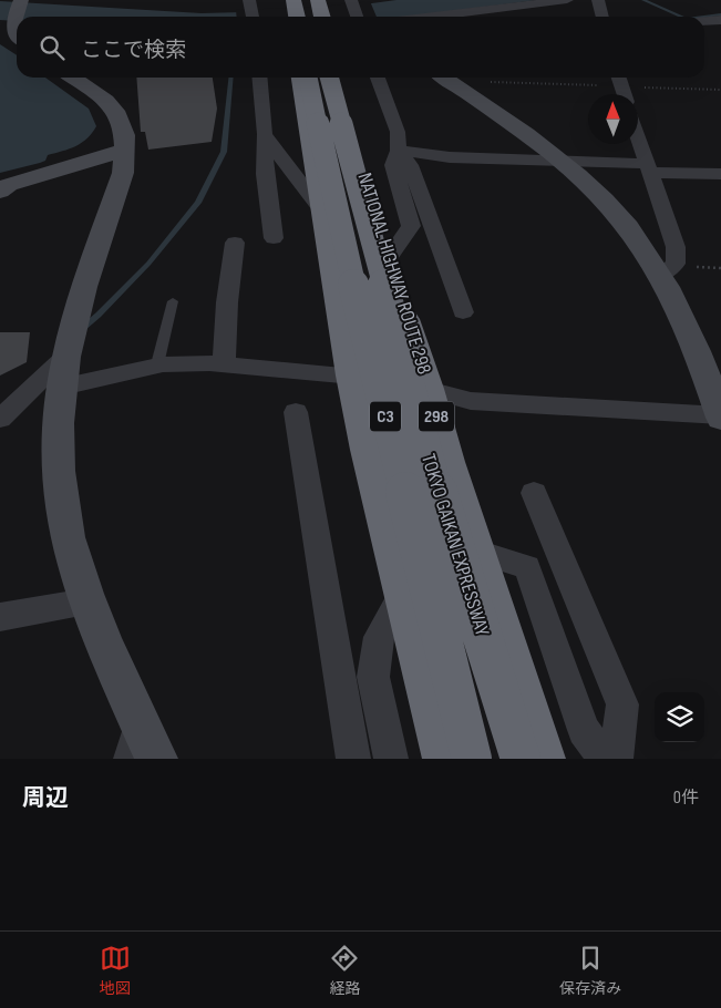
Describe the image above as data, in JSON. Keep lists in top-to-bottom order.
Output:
{
  "streets": {
    "highway": [
      "NATIONAL HIGHWAY ROUTE 298",
      "C3",
      "298",
      "TOKYO GAIKAN EXPRESSWAY"
    ]
  },
  "north": "top",
  "page": {
    "search": "ここで検索",
    "heading": ["周辺", "0件"],
    "nav": ["地図", "経路", "保存済み"]
  }
}
